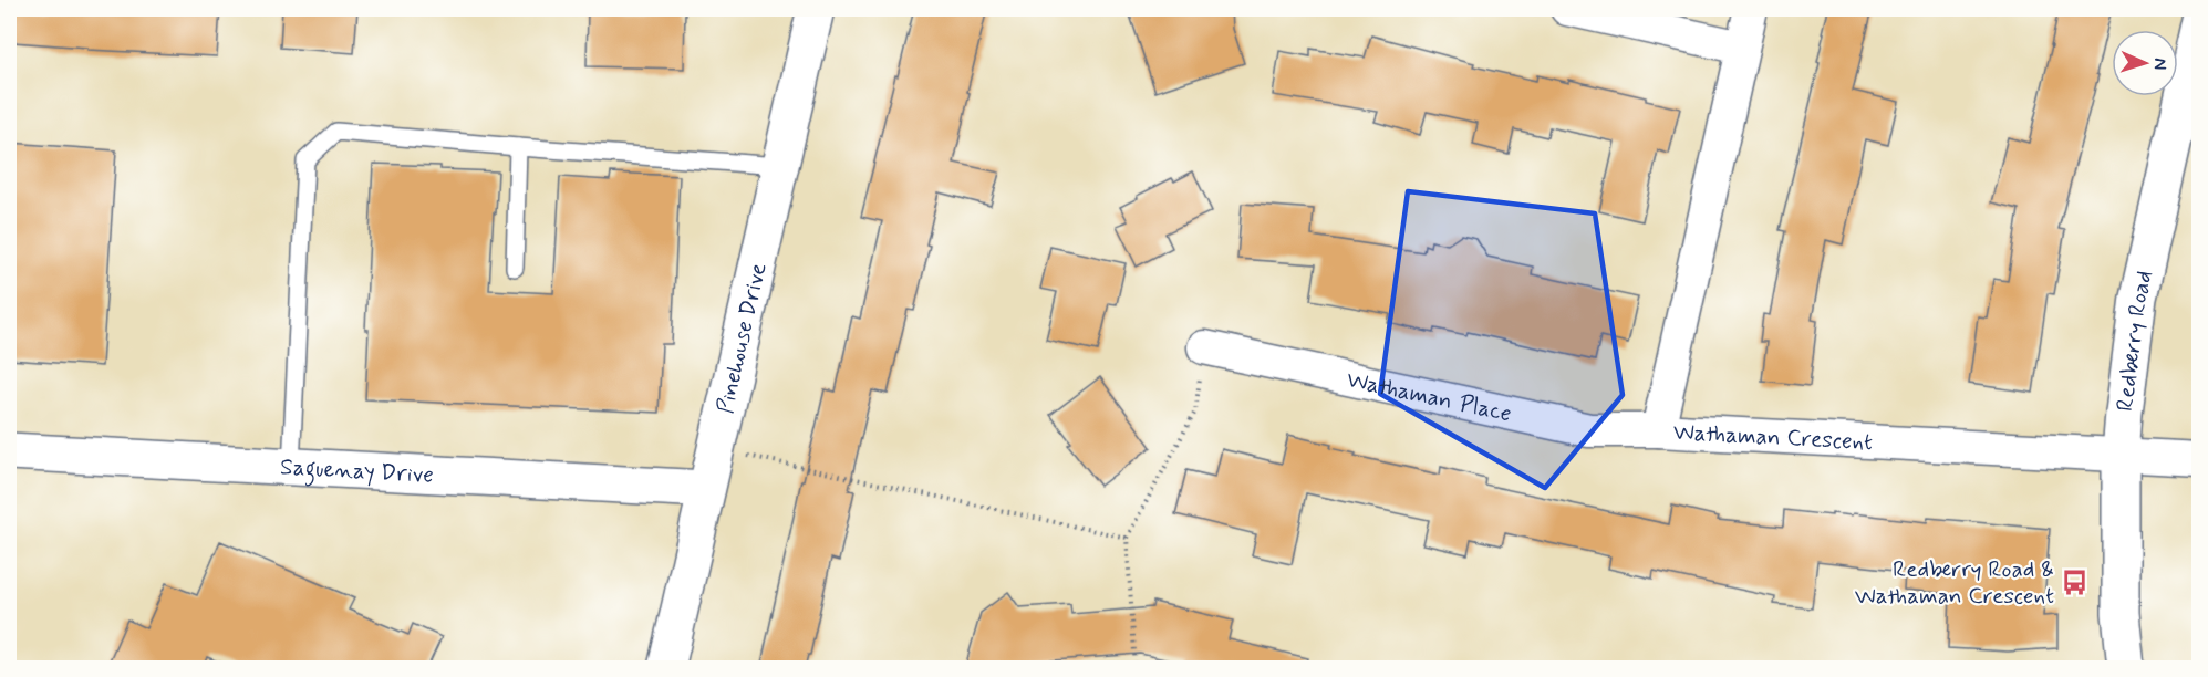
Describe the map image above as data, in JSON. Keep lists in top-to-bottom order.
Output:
{
  "streets": {
    "street": [
      "Pinehouse Drive",
      "Redberry Road",
      "Wathaman Place",
      "Wathaman Crescent",
      "Saguenay Drive"
    ]
  },
  "crossings": [
    ["Pinehouse Drive", "Saguenay Drive"],
    ["Redberry Road", "Wathaman Crescent"],
    ["Wathaman Place", "Wathaman Crescent"]
  ],
  "places": {
    "bus stop": ["Redberry Road & Wathaman Crescent"]
  },
  "north": "right"
}
